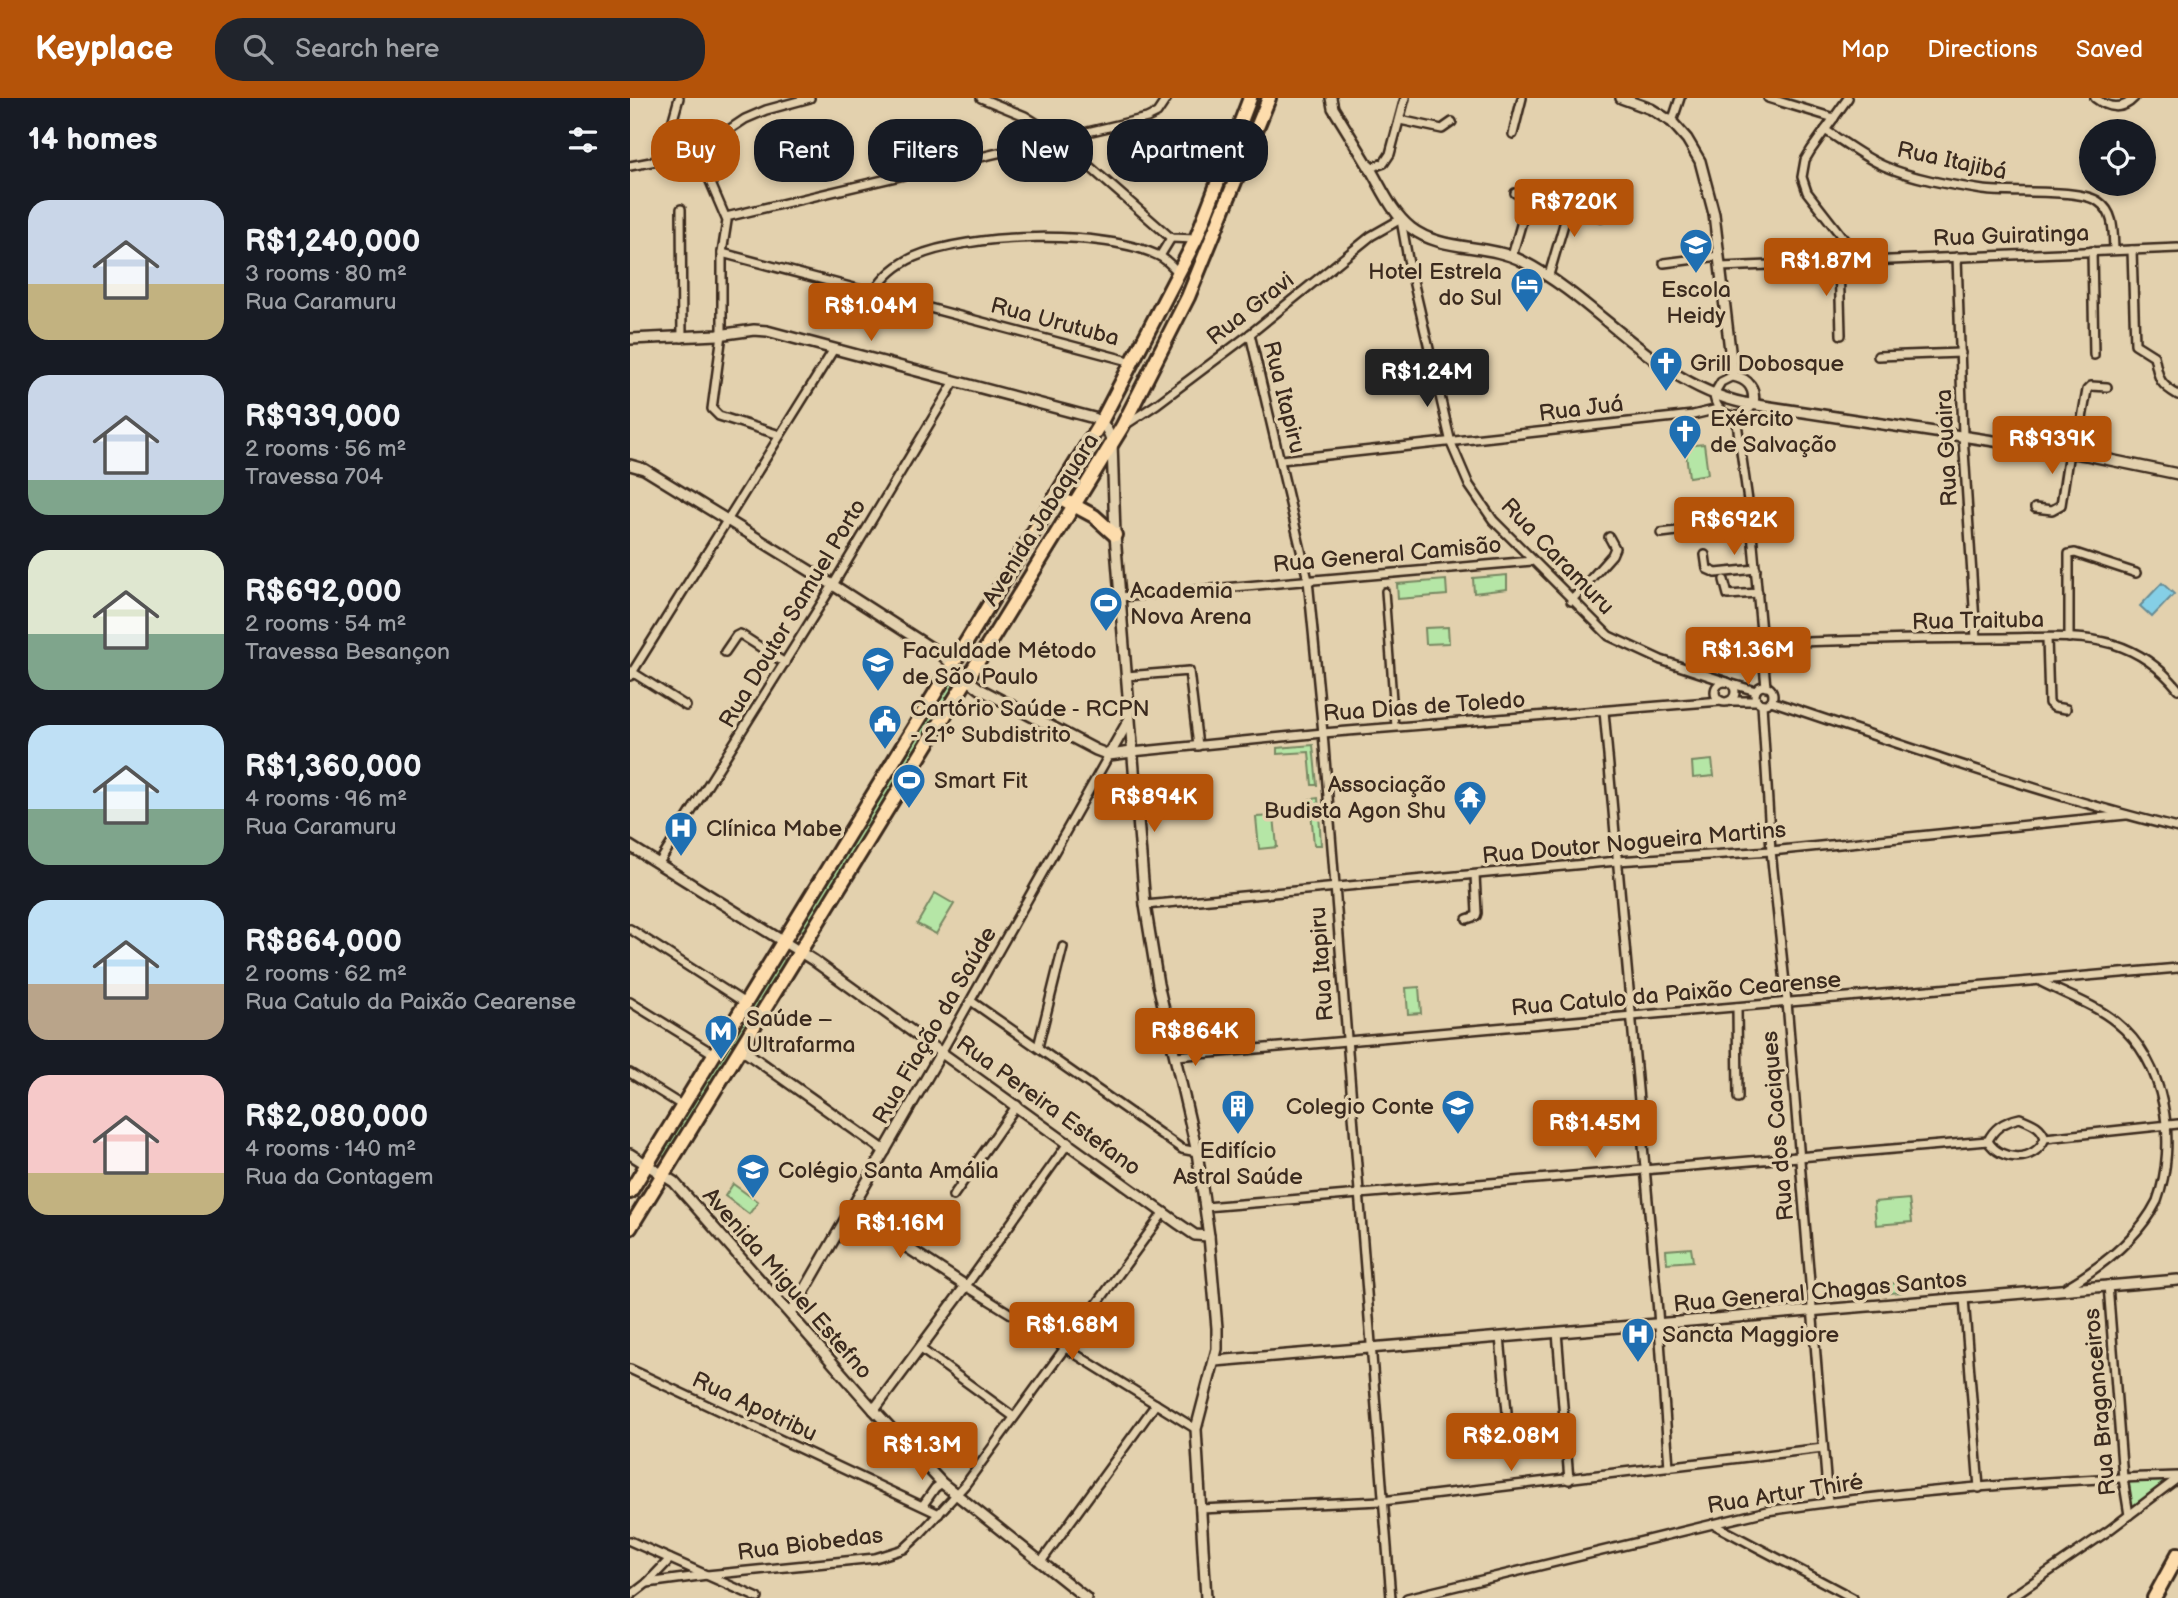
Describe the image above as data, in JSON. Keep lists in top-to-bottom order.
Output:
{
  "streets": {
    "main road": ["Avenida Jabaquara"],
    "street": [
      "Rua Itajibá",
      "Rua Guiratinga",
      "Rua Gravi",
      "Rua Urutuba",
      "Rua Itapiru",
      "Rua Juá",
      "Rua Guaira",
      "Rua General Camisão",
      "Rua Caramuru",
      "Rua Doutor Samuel Porto",
      "Rua Traituba",
      "Rua Dias de Toledo",
      "Rua Doutor Nogueira Martins",
      "Rua Catulo da Paixão Cearense",
      "Rua Fiação da Saúde",
      "Rua Pereira Estefano",
      "Rua dos Caciques",
      "Avenida Miguel Estefno",
      "Rua General Chagas Santos",
      "Rua Braganceiros",
      "Rua Apotribu",
      "Rua Artur Thiré",
      "Rua Biobedas"
    ]
  },
  "crossings": [
    ["Rua Itajibá", "Rua Guiratinga"],
    ["Rua Guiratinga", "Rua Guaira"],
    ["Rua Gravi", "Rua Itapiru"],
    ["Rua Gravi", "Avenida Jabaquara"],
    ["Rua Gravi", "Rua Caramuru"],
    ["Rua Urutuba", "Avenida Jabaquara"],
    ["Rua Itapiru", "Rua Juá"],
    ["Rua Itapiru", "Rua General Camisão"],
    ["Rua Itapiru", "Rua Dias de Toledo"],
    ["Rua Itapiru", "Rua Doutor Nogueira Martins"],
    ["Rua Itapiru", "Rua Catulo da Paixão Cearense"],
    ["Rua Itapiru", "Rua General Chagas Santos"],
    ["Rua Juá", "Rua Caramuru"],
    ["Rua Guaira", "Rua Traituba"],
    ["Avenida Jabaquara", "Rua Pereira Estefano"],
    ["Avenida Jabaquara", "Avenida Miguel Estefno"],
    ["Rua General Camisão", "Rua Caramuru"],
    ["Rua Caramuru", "Rua Dias de Toledo"],
    ["Rua Doutor Samuel Porto", "Rua Pereira Estefano"],
    ["Rua Dias de Toledo", "Rua dos Caciques"],
    ["Rua Doutor Nogueira Martins", "Rua dos Caciques"],
    ["Rua Catulo da Paixão Cearense", "Rua dos Caciques"],
    ["Rua Fiação da Saúde", "Rua Pereira Estefano"],
    ["Rua Fiação da Saúde", "Avenida Miguel Estefno"],
    ["Rua Pereira Estefano", "Rua Biobedas"],
    ["Rua dos Caciques", "Rua General Chagas Santos"],
    ["Rua dos Caciques", "Rua Artur Thiré"],
    ["Avenida Miguel Estefno", "Rua Biobedas"],
    ["Rua General Chagas Santos", "Rua Braganceiros"],
    ["Rua Braganceiros", "Rua Artur Thiré"],
    ["Rua Apotribu", "Rua Biobedas"]
  ],
  "places": {
    "school or university": [
      "Escola Heidy",
      "Faculdade Método de São Paulo",
      "Colegio Conte",
      "Colégio Santa Amália"
    ],
    "hotel": ["Hotel Estrela do Sul"],
    "church": ["Grill Dobosque", "Exército de Salvação"],
    "sports": ["Academia Nova Arena", "Smart Fit"],
    "public building": ["Cartório Saúde - RCPN - 21º Subdistrito"],
    "temple": ["Associação Budista Agon Shu"],
    "hospital": ["Clínica Mabe", "Sancta Maggiore"],
    "metro station": ["Saúde – Ultrafarma"],
    "building": ["Edifício Astral Saúde"]
  },
  "page": {
    "header": "Keyplace",
    "search": "Search here",
    "nav": ["Map", "Directions", "Saved"],
    "heading": "14 homes",
    "chip": [
      "Buy",
      "Rent",
      "Filters",
      "New",
      "Apartment"
    ],
    "price": [
      "R$720K",
      "R$1.87M",
      "R$1.04M",
      "R$1.24M",
      "R$939K",
      "R$692K",
      "R$1.36M",
      "R$894K",
      "R$864K",
      "R$1.45M",
      "R$1.16M",
      "R$1.68M",
      "R$2.08M",
      "R$1.3M"
    ],
    "list": [
      {
        "name": "R$1,240,000",
        "note": "3 rooms · 80 m² · Rua Caramuru"
      },
      {
        "name": "R$939,000",
        "note": "2 rooms · 56 m² · Travessa 704"
      },
      {
        "name": "R$692,000",
        "note": "2 rooms · 54 m² · Travessa Besançon"
      },
      {
        "name": "R$1,360,000",
        "note": "4 rooms · 96 m² · Rua Caramuru"
      },
      {
        "name": "R$864,000",
        "note": "2 rooms · 62 m² · Rua Catulo da Paixão Cearense"
      },
      {
        "name": "R$2,080,000",
        "note": "4 rooms · 140 m² · Rua da Contagem"
      }
    ]
  }
}
